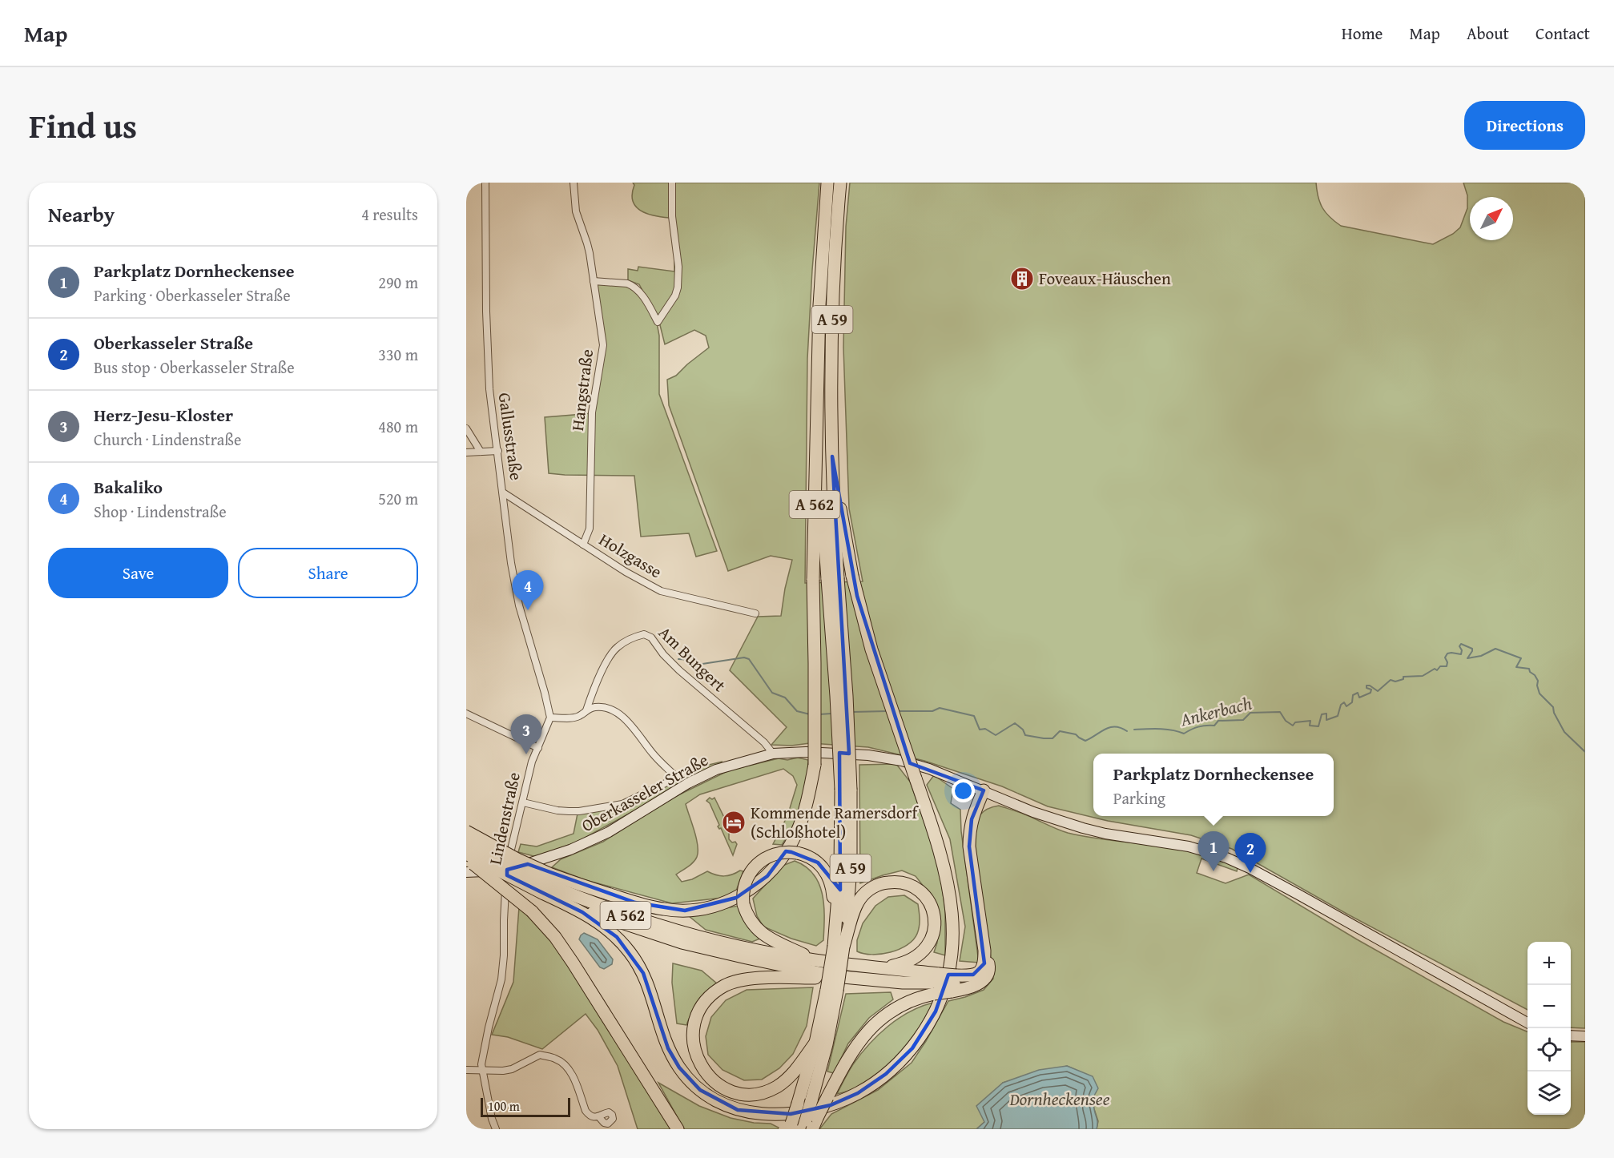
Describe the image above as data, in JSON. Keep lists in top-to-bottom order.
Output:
{
  "streets": {
    "highway": ["A 59", "A 562"],
    "street": [
      "Hangstraße",
      "Gallusstraße",
      "Holzgasse",
      "Am Bungert",
      "Oberkasseler Straße",
      "Lindenstraße"
    ]
  },
  "crossings": [
    ["A 59", "A 562"],
    ["Hangstraße", "Holzgasse"],
    ["Gallusstraße", "Holzgasse"],
    ["Am Bungert", "Oberkasseler Straße"],
    ["Oberkasseler Straße", "Lindenstraße"]
  ],
  "water": ["Ankerbach", "Dornheckensee"],
  "places": {
    "building": ["Foveaux-Häuschen"],
    "hotel": ["Kommende Ramersdorf (Schloßhotel)"]
  },
  "scale_bar": "100 m",
  "north": "top right",
  "page": {
    "header": "Map",
    "nav": [
      "Home",
      "Map",
      "About",
      "Contact"
    ],
    "title": "Find us",
    "buttons": [
      "Directions",
      ["Save", "Share"]
    ],
    "heading": ["Nearby", "4 results"],
    "list": [
      {
        "mark": "1",
        "name": "Parkplatz Dornheckensee",
        "note": "Parking · Oberkasseler Straße",
        "value": "290 m"
      },
      {
        "mark": "2",
        "name": "Oberkasseler Straße",
        "note": "Bus stop · Oberkasseler Straße",
        "value": "330 m"
      },
      {
        "mark": "3",
        "name": "Herz-Jesu-Kloster",
        "note": "Church · Lindenstraße",
        "value": "480 m"
      },
      {
        "mark": "4",
        "name": "Bakaliko",
        "note": "Shop · Lindenstraße",
        "value": "520 m"
      }
    ],
    "pins": [
      "4",
      "3",
      "1",
      "2"
    ],
    "popup": ["Parkplatz Dornheckensee", "Parking"],
    "map_buttons": ["+", "−"],
    "scale": "100 m"
  }
}
